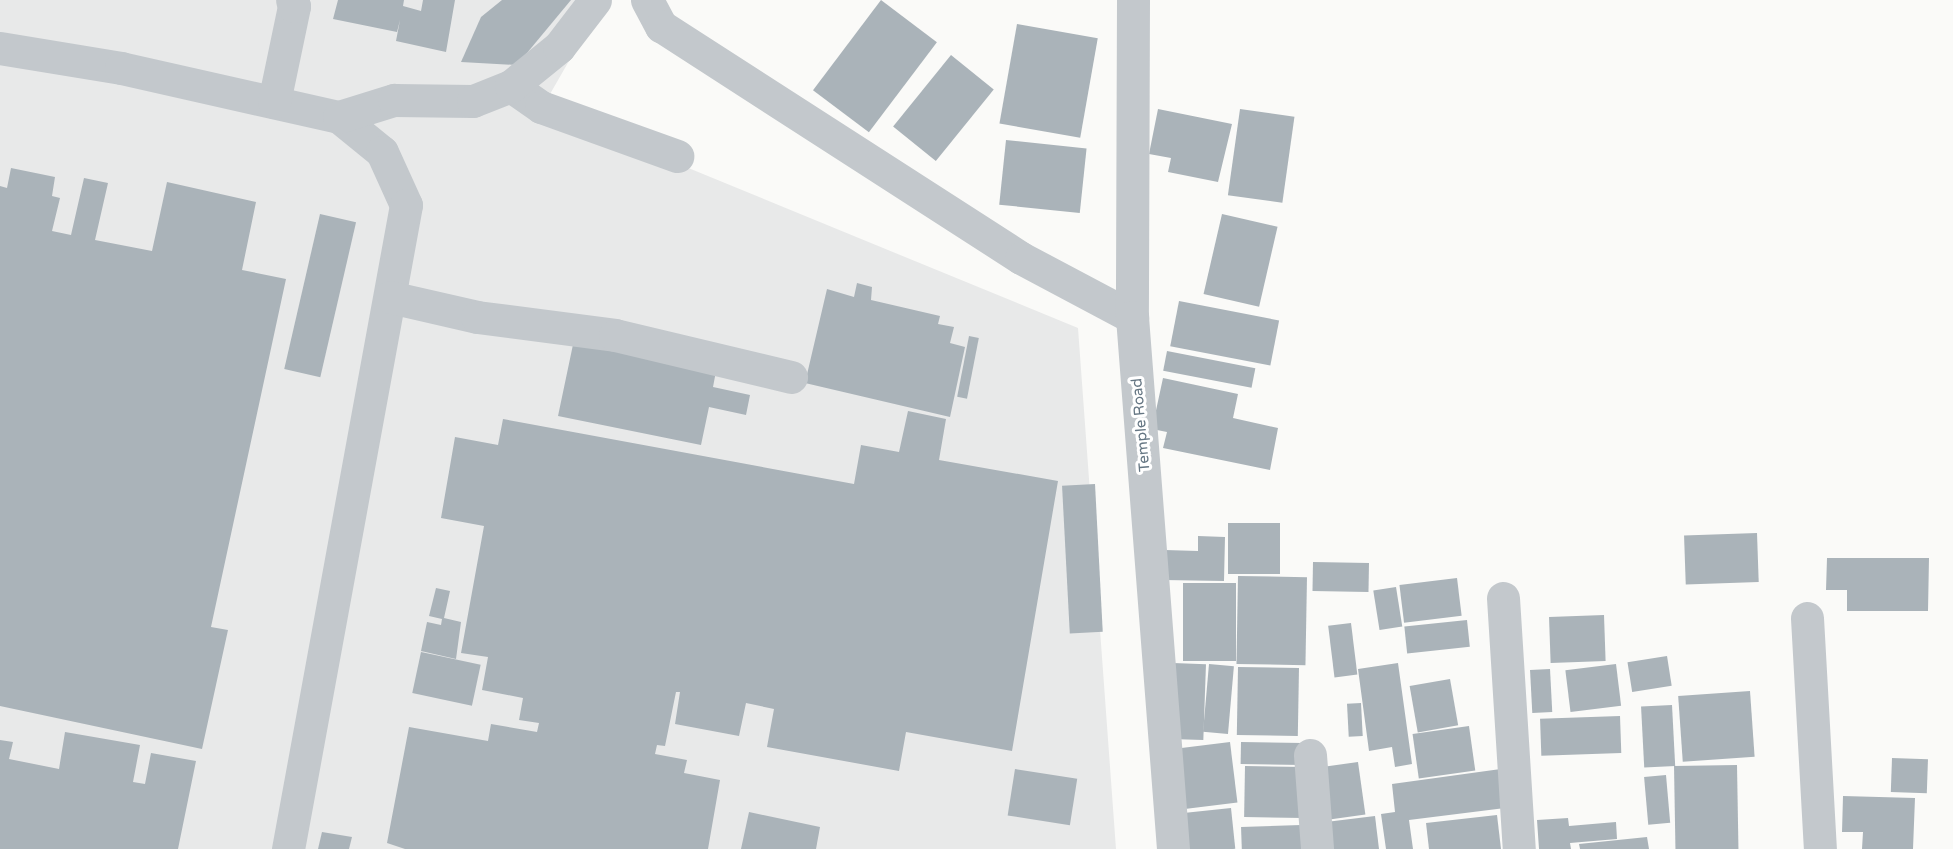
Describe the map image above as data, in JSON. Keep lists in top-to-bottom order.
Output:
{
  "streets": {
    "street": ["Temple Road"]
  }
}
